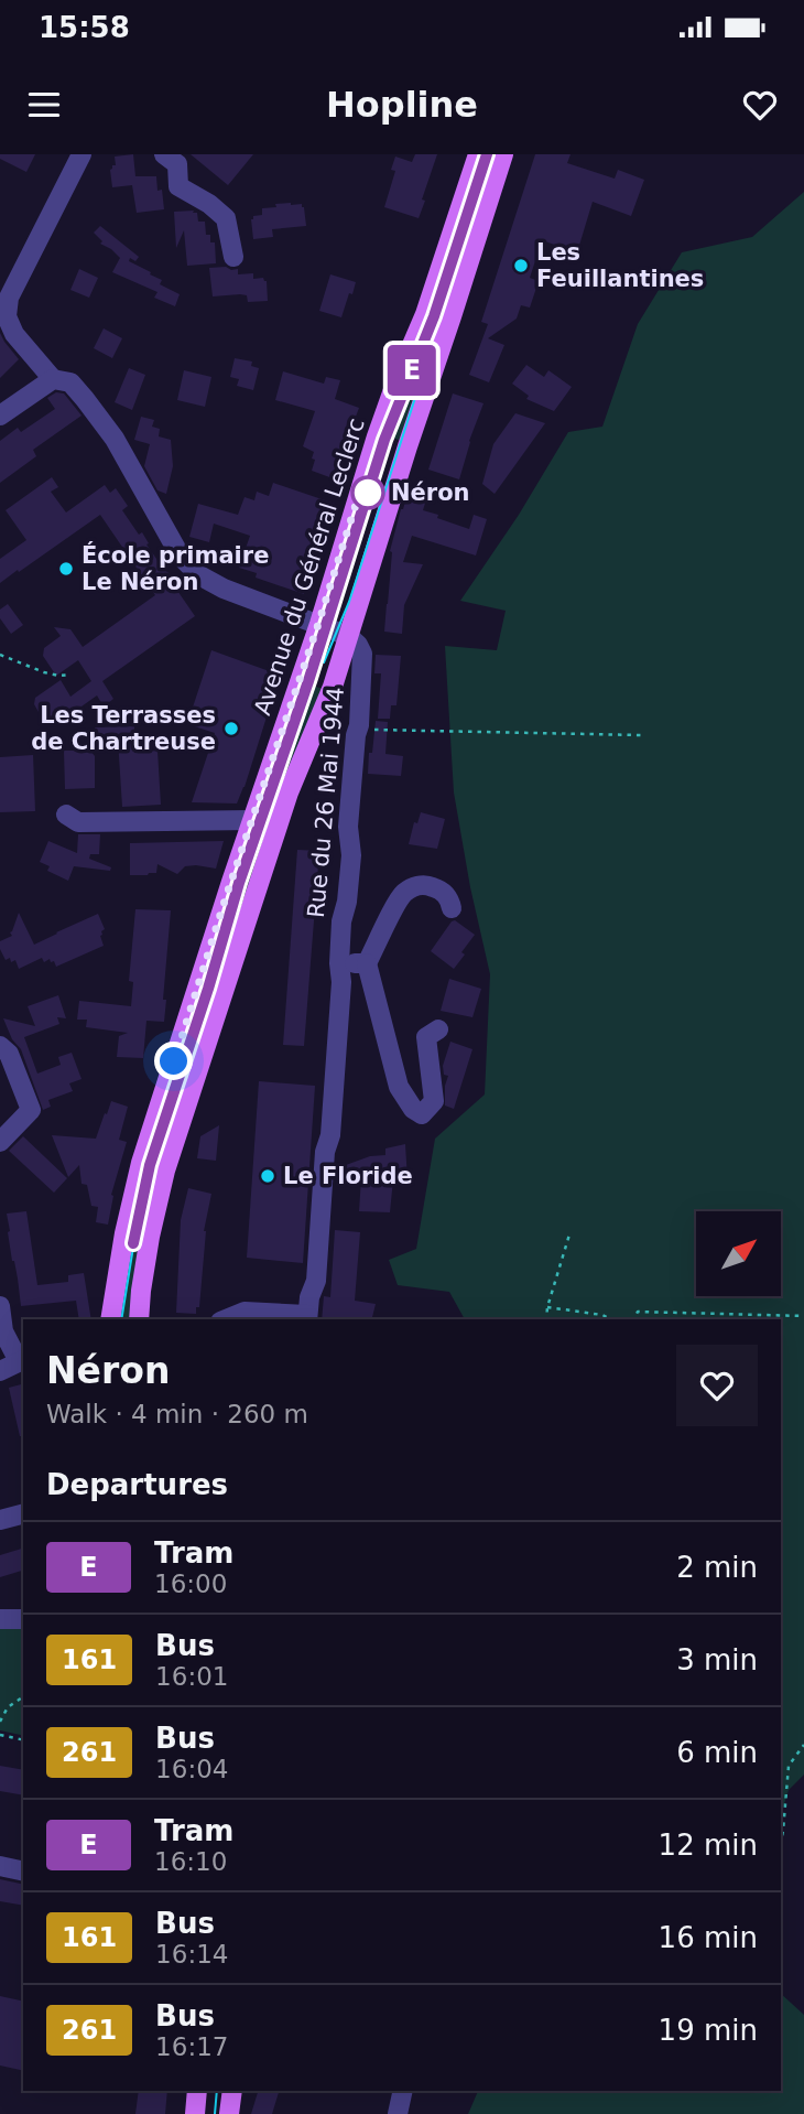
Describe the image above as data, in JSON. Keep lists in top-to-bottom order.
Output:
{
  "streets": {
    "main road": ["Avenue du Général Leclerc"],
    "street": ["Rue du 26 Mai 1944"]
  },
  "places": [
    "Les Feuillantines",
    "Néron",
    "École primaire Le Néron",
    "Les Terrasses de Chartreuse",
    "Le Floride"
  ],
  "lines": ["tram line E"],
  "north": "top right",
  "page": {
    "status": "15:58",
    "header": "Hopline",
    "on_map": "E",
    "heading": [
      ["Néron", "Walk · 4 min · 260 m"],
      "Departures"
    ],
    "list": [
      {
        "mark": "E",
        "name": "Tram",
        "note": "16:00",
        "value": "2 min"
      },
      {
        "mark": "161",
        "name": "Bus",
        "note": "16:01",
        "value": "3 min"
      },
      {
        "mark": "261",
        "name": "Bus",
        "note": "16:04",
        "value": "6 min"
      },
      {
        "mark": "E",
        "name": "Tram",
        "note": "16:10",
        "value": "12 min"
      },
      {
        "mark": "161",
        "name": "Bus",
        "note": "16:14",
        "value": "16 min"
      },
      {
        "mark": "261",
        "name": "Bus",
        "note": "16:17",
        "value": "19 min"
      }
    ]
  }
}
